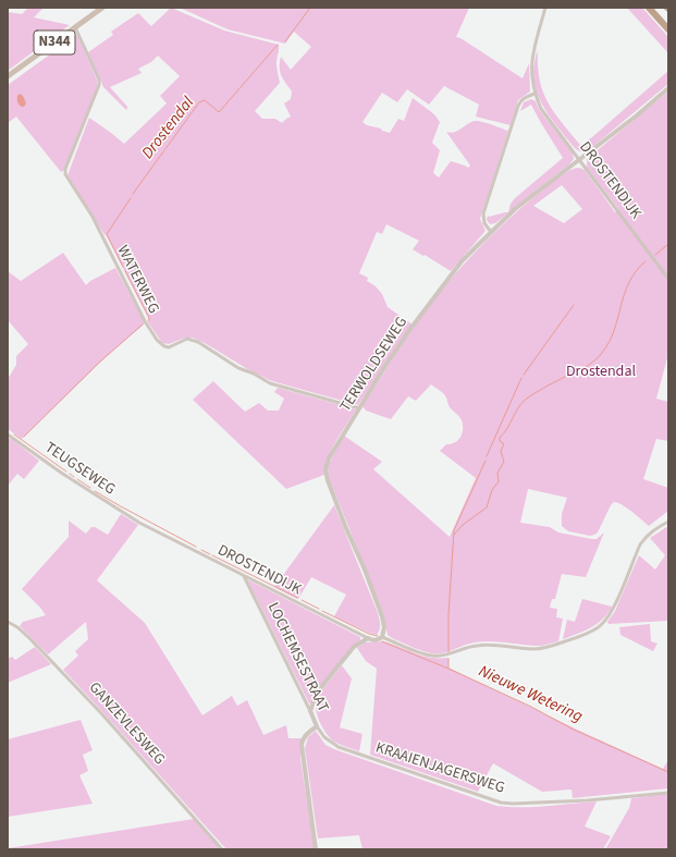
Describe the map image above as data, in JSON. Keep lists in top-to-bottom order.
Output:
{
  "streets": {
    "main road": ["N344"],
    "street": [
      "DROSTENDIJK",
      "WATERWEG",
      "TERWOLDSEWEG",
      "TEUGSEWEG",
      "LOCHEMSESTRAAT",
      "GANZEVLESWEG",
      "KRAAIENJAGERSWEG"
    ]
  },
  "crossings": [
    ["N344", "WATERWEG"],
    ["DROSTENDIJK", "TERWOLDSEWEG"],
    ["DROSTENDIJK", "TEUGSEWEG"],
    ["DROSTENDIJK", "LOCHEMSESTRAAT"],
    ["WATERWEG", "TERWOLDSEWEG"],
    ["LOCHEMSESTRAAT", "KRAAIENJAGERSWEG"]
  ],
  "water": ["Drostendal", "Nieuwe Wetering"],
  "parks": ["Drostendal"]
}
